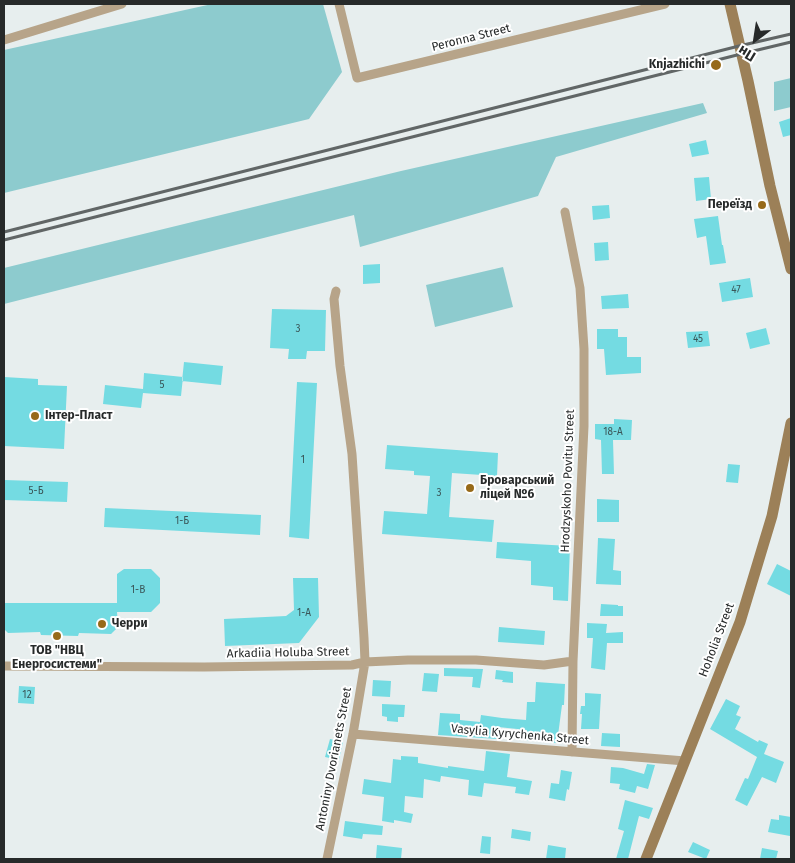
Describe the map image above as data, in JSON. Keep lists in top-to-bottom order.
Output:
{
  "streets": {
    "street": [
      "Peronna Street",
      "Hrodzyskoho Povitu Street",
      "Hoholia Street",
      "Arkadiia Holuba Street",
      "Vasylia Kyrychenka Street",
      "Antoniny Dvorianets Street"
    ]
  },
  "crossings": [
    ["Hrodzyskoho Povitu Street", "Arkadiia Holuba Street"],
    ["Hrodzyskoho Povitu Street", "Vasylia Kyrychenka Street"],
    ["Hoholia Street", "Vasylia Kyrychenka Street"],
    ["Arkadiia Holuba Street", "Antoniny Dvorianets Street"],
    ["Vasylia Kyrychenka Street", "Antoniny Dvorianets Street"]
  ],
  "places": [
    "Knjazhichi",
    "Переїзд",
    "Інтер-Пласт",
    "Броварський ліцей №6",
    "Черри",
    "ТОВ \"НВЦ Енергосистеми\""
  ],
  "house_numbers": [
    "47",
    "3",
    "45",
    "5",
    "18-А",
    "1",
    "5-Б",
    "3",
    "1-Б",
    "1-В",
    "1-А",
    "12"
  ],
  "north": "bottom left"
}
